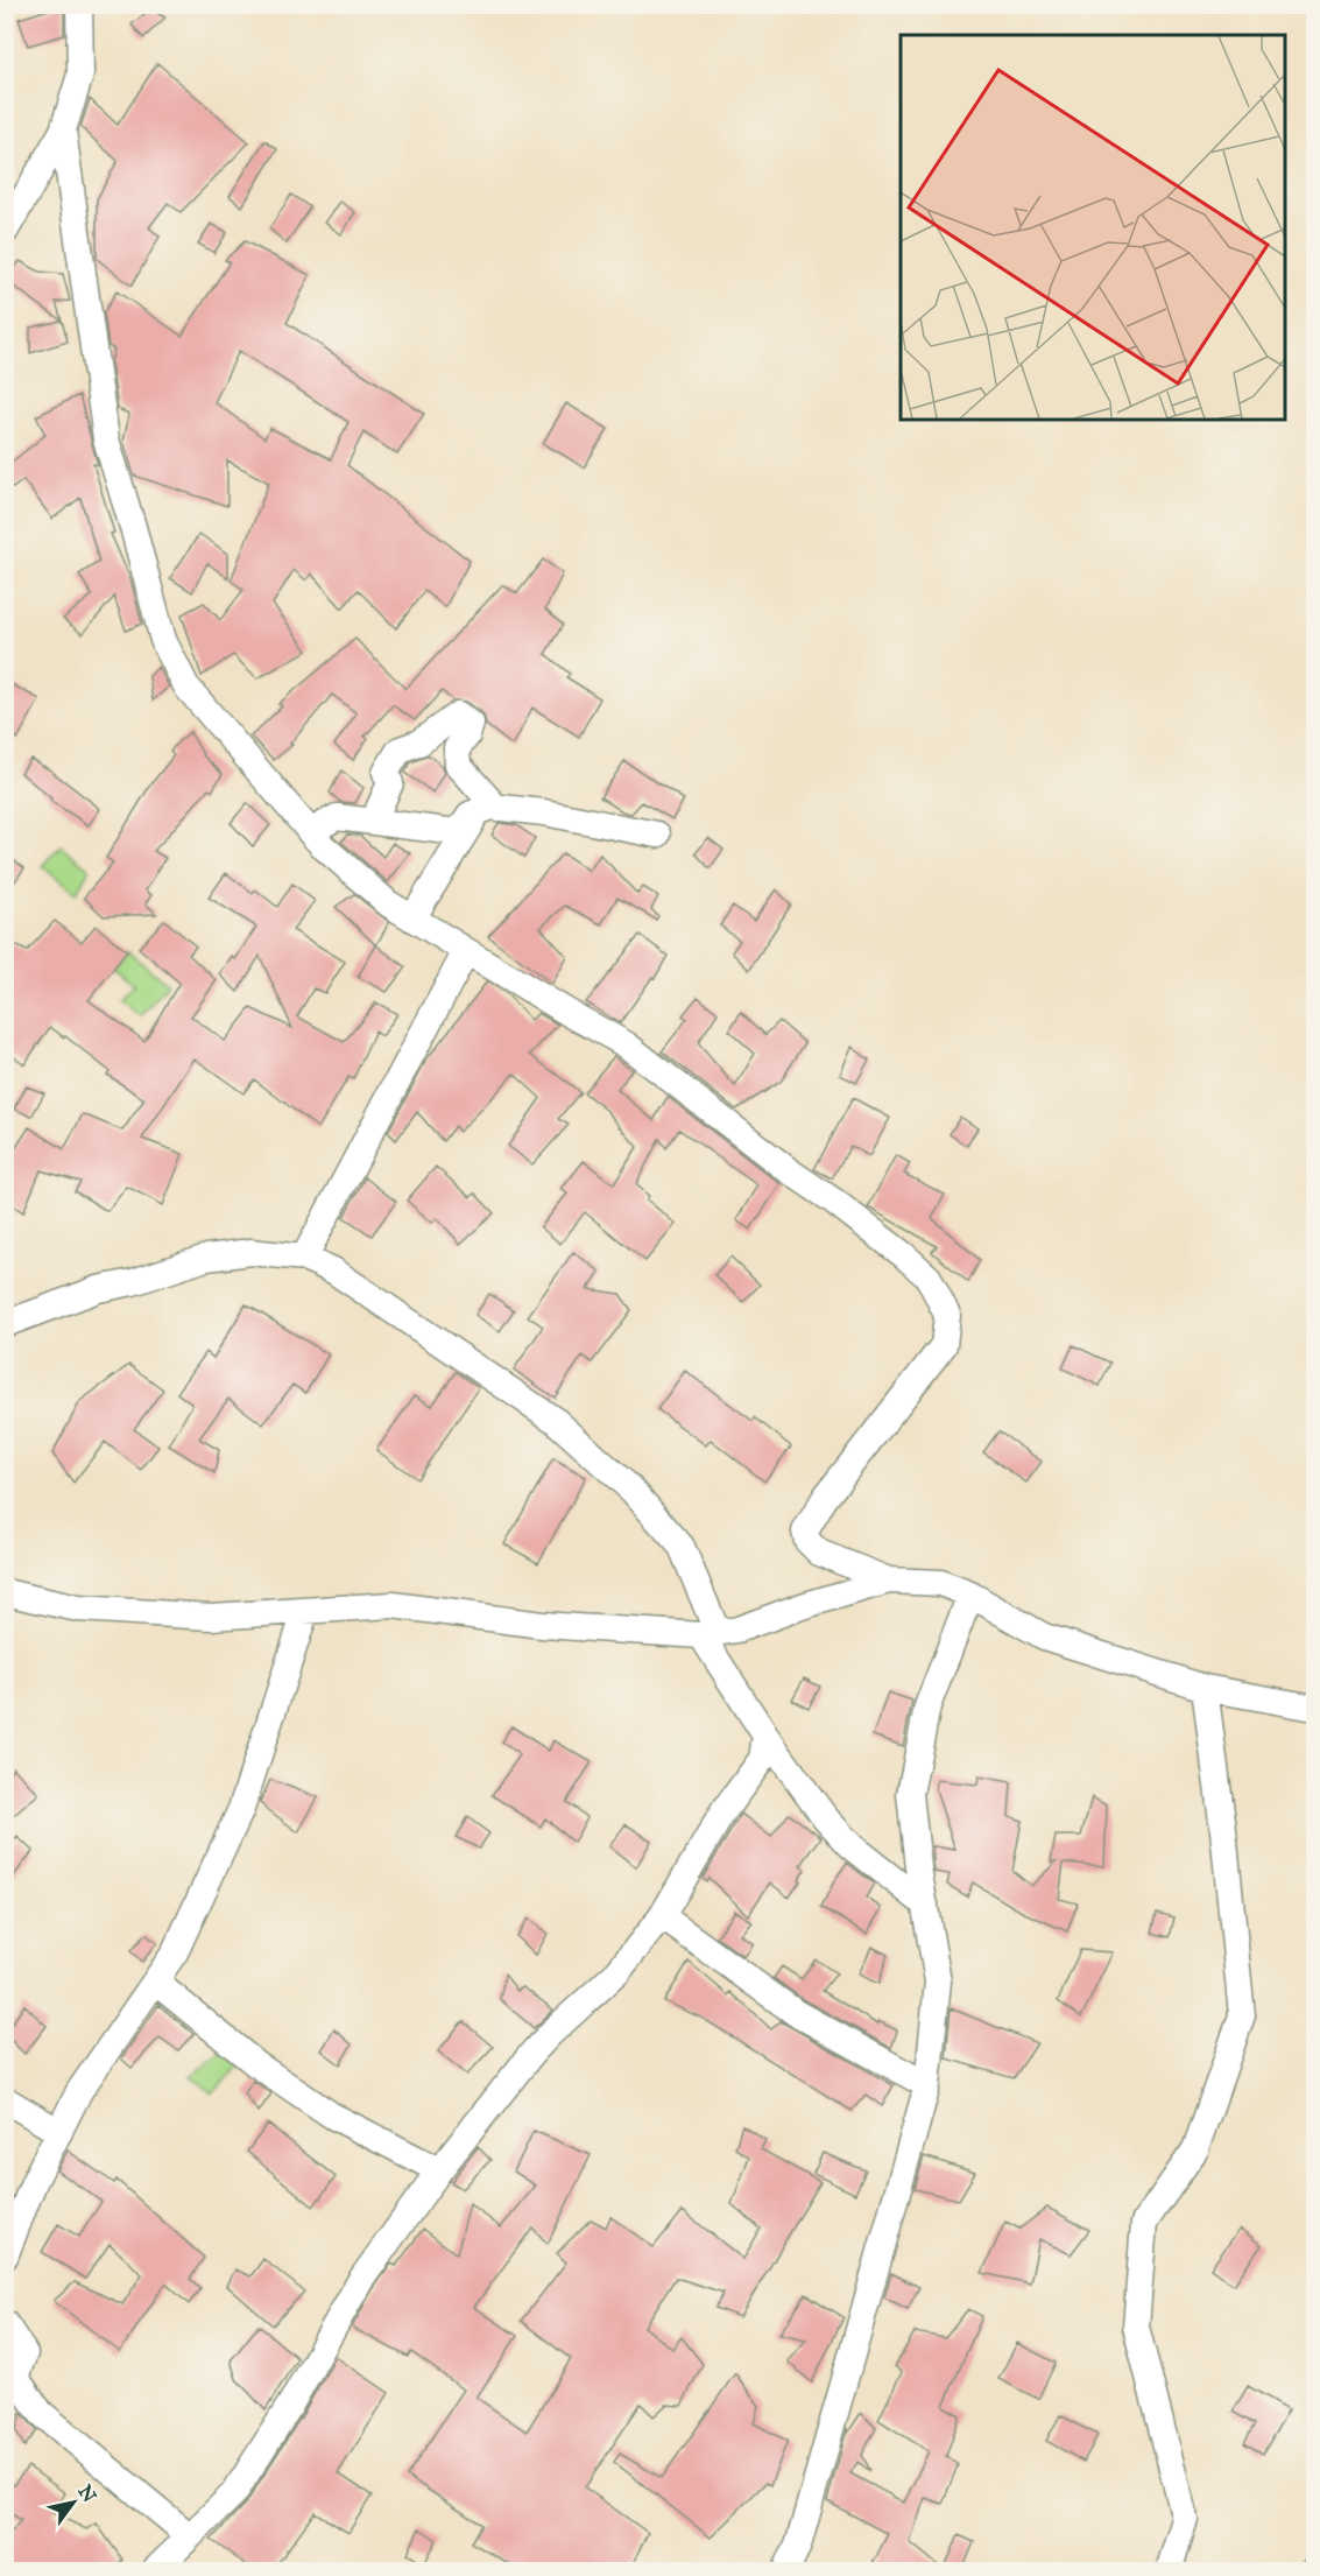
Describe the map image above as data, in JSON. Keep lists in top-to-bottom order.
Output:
{
  "north": "top right"
}
